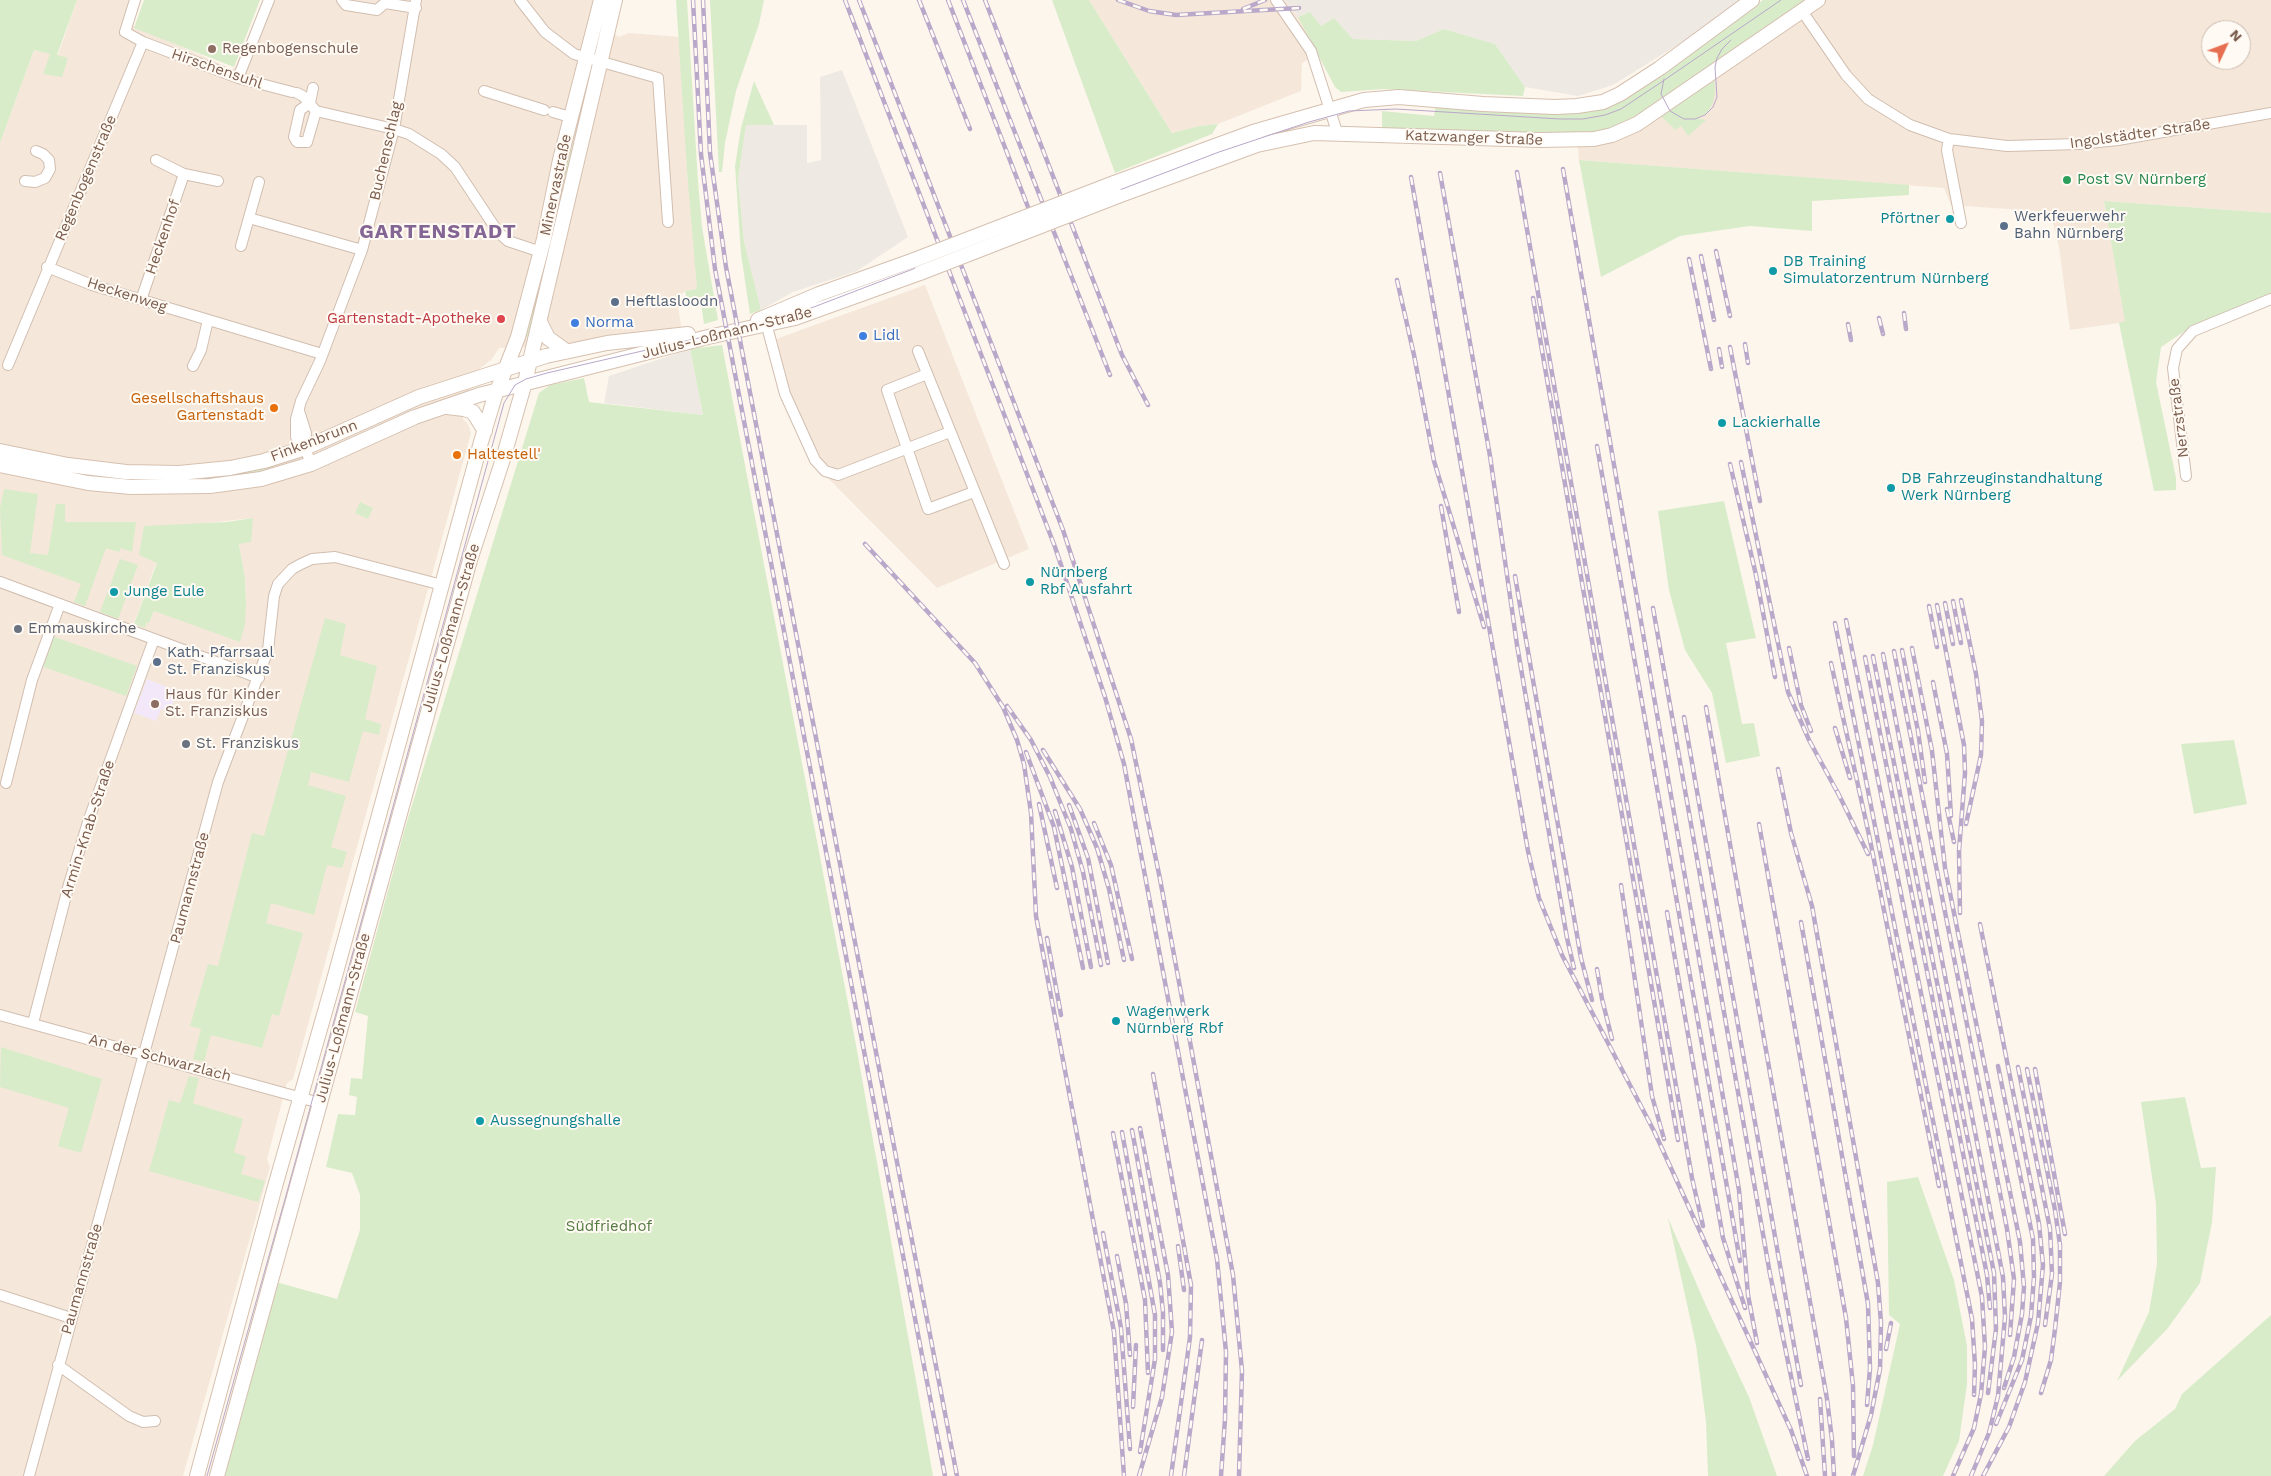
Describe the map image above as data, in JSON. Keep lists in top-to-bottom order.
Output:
{
  "streets": {
    "main road": [
      "Katzwanger Straße",
      "Minervastraße",
      "Julius-Loßmann-Straße",
      "Finkenbrunn"
    ],
    "street": [
      "Hirschensuhl",
      "Ingolstädter Straße",
      "Buchenschlag",
      "Regenbogenstraße",
      "Heckenhof",
      "Heckenweg",
      "Nerzstraße",
      "Armin-Knab-Straße",
      "Paumannstraße",
      "An der Schwarzlach"
    ]
  },
  "crossings": [
    ["Hirschensuhl", "Buchenschlag"],
    ["Hirschensuhl", "Regenbogenstraße"],
    ["Hirschensuhl", "Minervastraße"],
    ["Ingolstädter Straße", "Katzwanger Straße"],
    ["Katzwanger Straße", "Julius-Loßmann-Straße"],
    ["Buchenschlag", "Heckenweg"],
    ["Buchenschlag", "Finkenbrunn"],
    ["Regenbogenstraße", "Heckenweg"],
    ["Minervastraße", "Julius-Loßmann-Straße"],
    ["Minervastraße", "Finkenbrunn"],
    ["Heckenhof", "Heckenweg"],
    ["Julius-Loßmann-Straße", "Finkenbrunn"],
    ["Julius-Loßmann-Straße", "Paumannstraße"],
    ["Julius-Loßmann-Straße", "An der Schwarzlach"],
    ["Armin-Knab-Straße", "An der Schwarzlach"],
    ["Paumannstraße", "An der Schwarzlach"]
  ],
  "districts": ["GARTENSTADT"],
  "parks": ["Südfriedhof"],
  "places": [
    "Regenbogenschule",
    "Post SV Nürnberg",
    "Pförtner",
    "Werkfeuerwehr Bahn Nürnberg",
    "DB Training Simulatorzentrum Nürnberg",
    "Heftlasloodn",
    "Gartenstadt-Apotheke",
    "Norma",
    "Lidl",
    "Gesellschaftshaus Gartenstadt",
    "Lackierhalle",
    "Haltestell'",
    "DB Fahrzeuginstandhaltung Werk Nürnberg",
    "Nürnberg Rbf Ausfahrt",
    "Junge Eule",
    "Emmauskirche",
    "Kath. Pfarrsaal St. Franziskus",
    "Haus für Kinder St. Franziskus",
    "St. Franziskus",
    "Wagenwerk Nürnberg Rbf",
    "Aussegnungshalle"
  ],
  "north": "top right"
}
